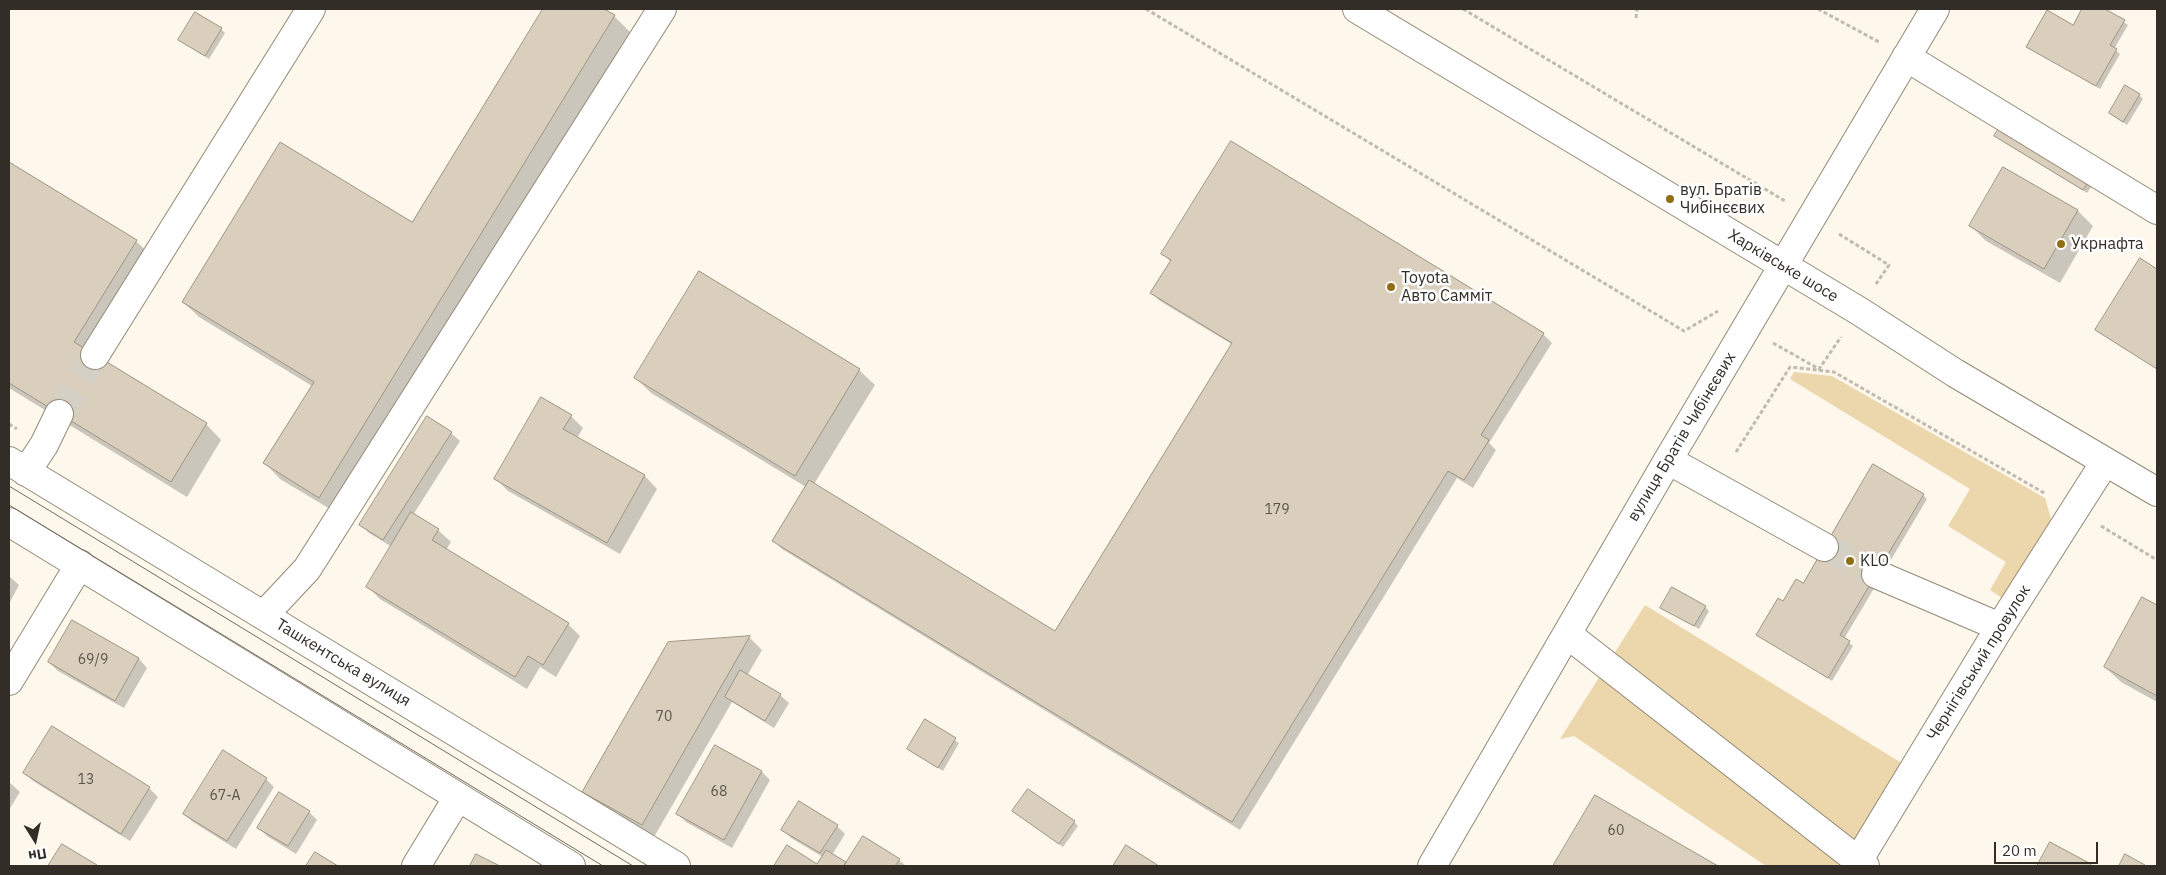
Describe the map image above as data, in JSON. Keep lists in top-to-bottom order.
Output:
{
  "streets": {
    "street": [
      "Харківське шосе",
      "вулиця Братів Чибінєєвих",
      "Ташкентська вулиця",
      "Чернігівський провулок"
    ]
  },
  "crossings": [
    ["Харківське шосе", "вулиця Братів Чибінєєвих"],
    ["Харківське шосе", "Чернігівський провулок"]
  ],
  "places": [
    "вул. Братів Чибінєєвих",
    "Укрнафта",
    "Toyota Авто Самміт",
    "KLO"
  ],
  "house_numbers": [
    "179",
    "69/9",
    "70",
    "13",
    "68",
    "67-А",
    "60"
  ],
  "scale_bar": "20 m",
  "north": "bottom"
}
